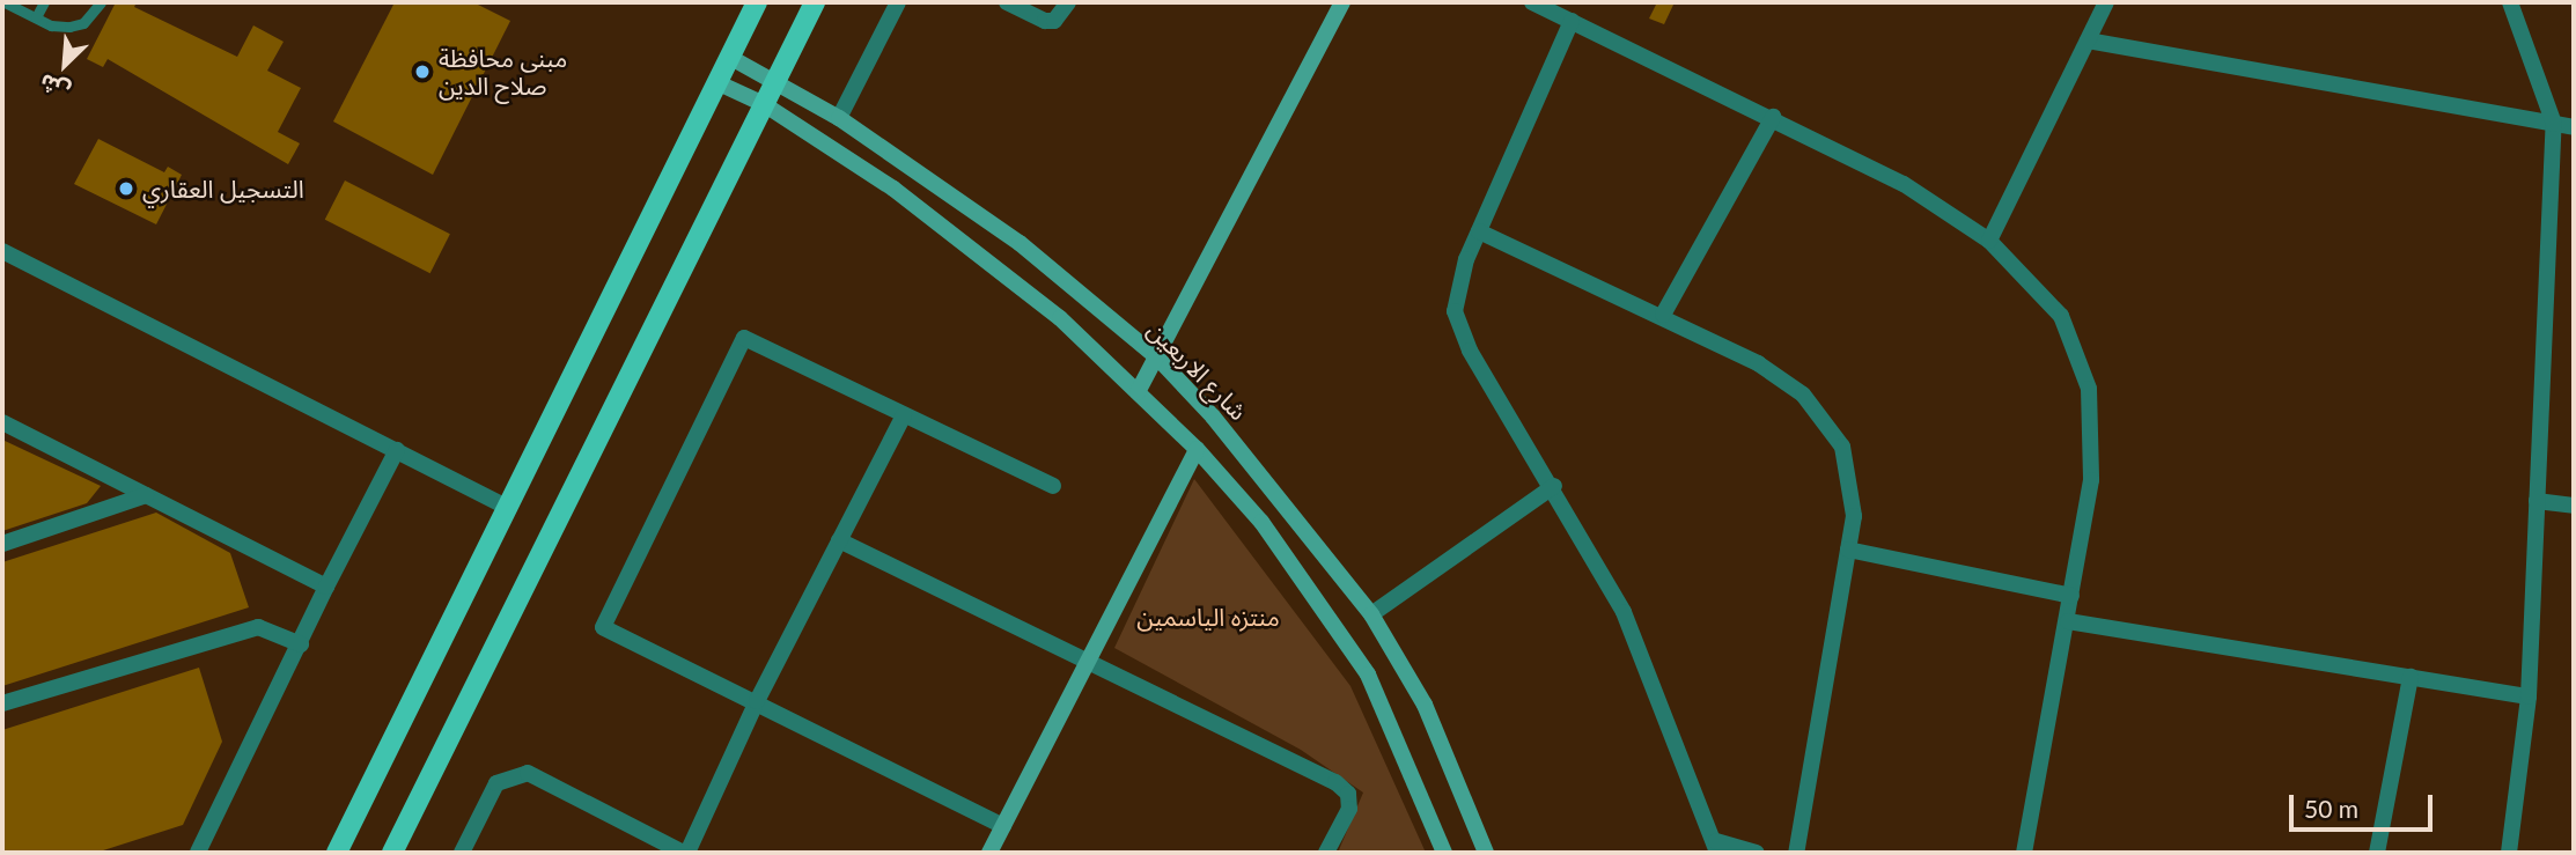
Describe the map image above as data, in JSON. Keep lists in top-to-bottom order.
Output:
{
  "streets": {
    "main road": ["شارع الاربعين"]
  },
  "parks": ["منتزه الياسمين"],
  "places": ["مبنى محافظة صلاح الدين", "التسجيل العقاري"],
  "scale_bar": "50 m",
  "north": "bottom left"
}
